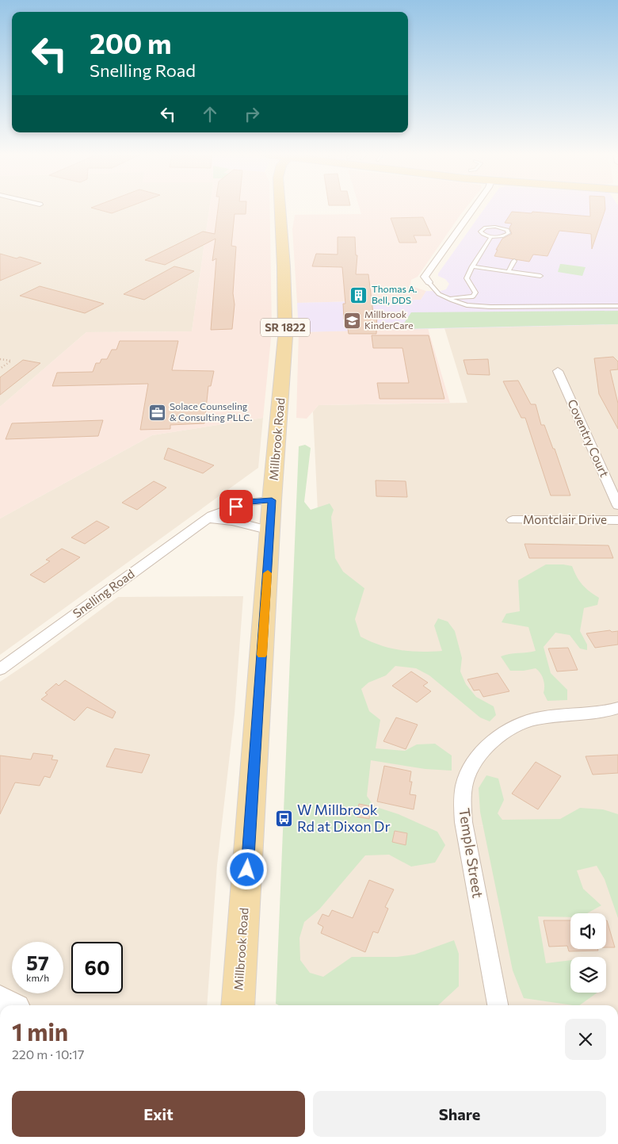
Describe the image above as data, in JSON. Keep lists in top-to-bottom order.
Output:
{
  "streets": {
    "main road": ["SR 1822", "Millbrook Road"],
    "street": [
      "Coventry Court",
      "Montclair Drive",
      "Snelling Road",
      "Temple Street"
    ]
  },
  "crossings": [
    ["Millbrook Road", "Snelling Road"]
  ],
  "places": {
    "building": ["Thomas A. Bell, DDS"],
    "school or university": ["Millbrook KinderCare"],
    "office": ["Solace Counseling & Consulting PLLC."],
    "bus stop": ["W Millbrook Rd at Dixon Dr"]
  },
  "page": {
    "turn": ["200 m", "Snelling Road"],
    "speed": "57 km/h",
    "limit": "60",
    "heading": ["1 min", "220 m · 10:17"],
    "buttons": ["Exit", "Share"]
  }
}
